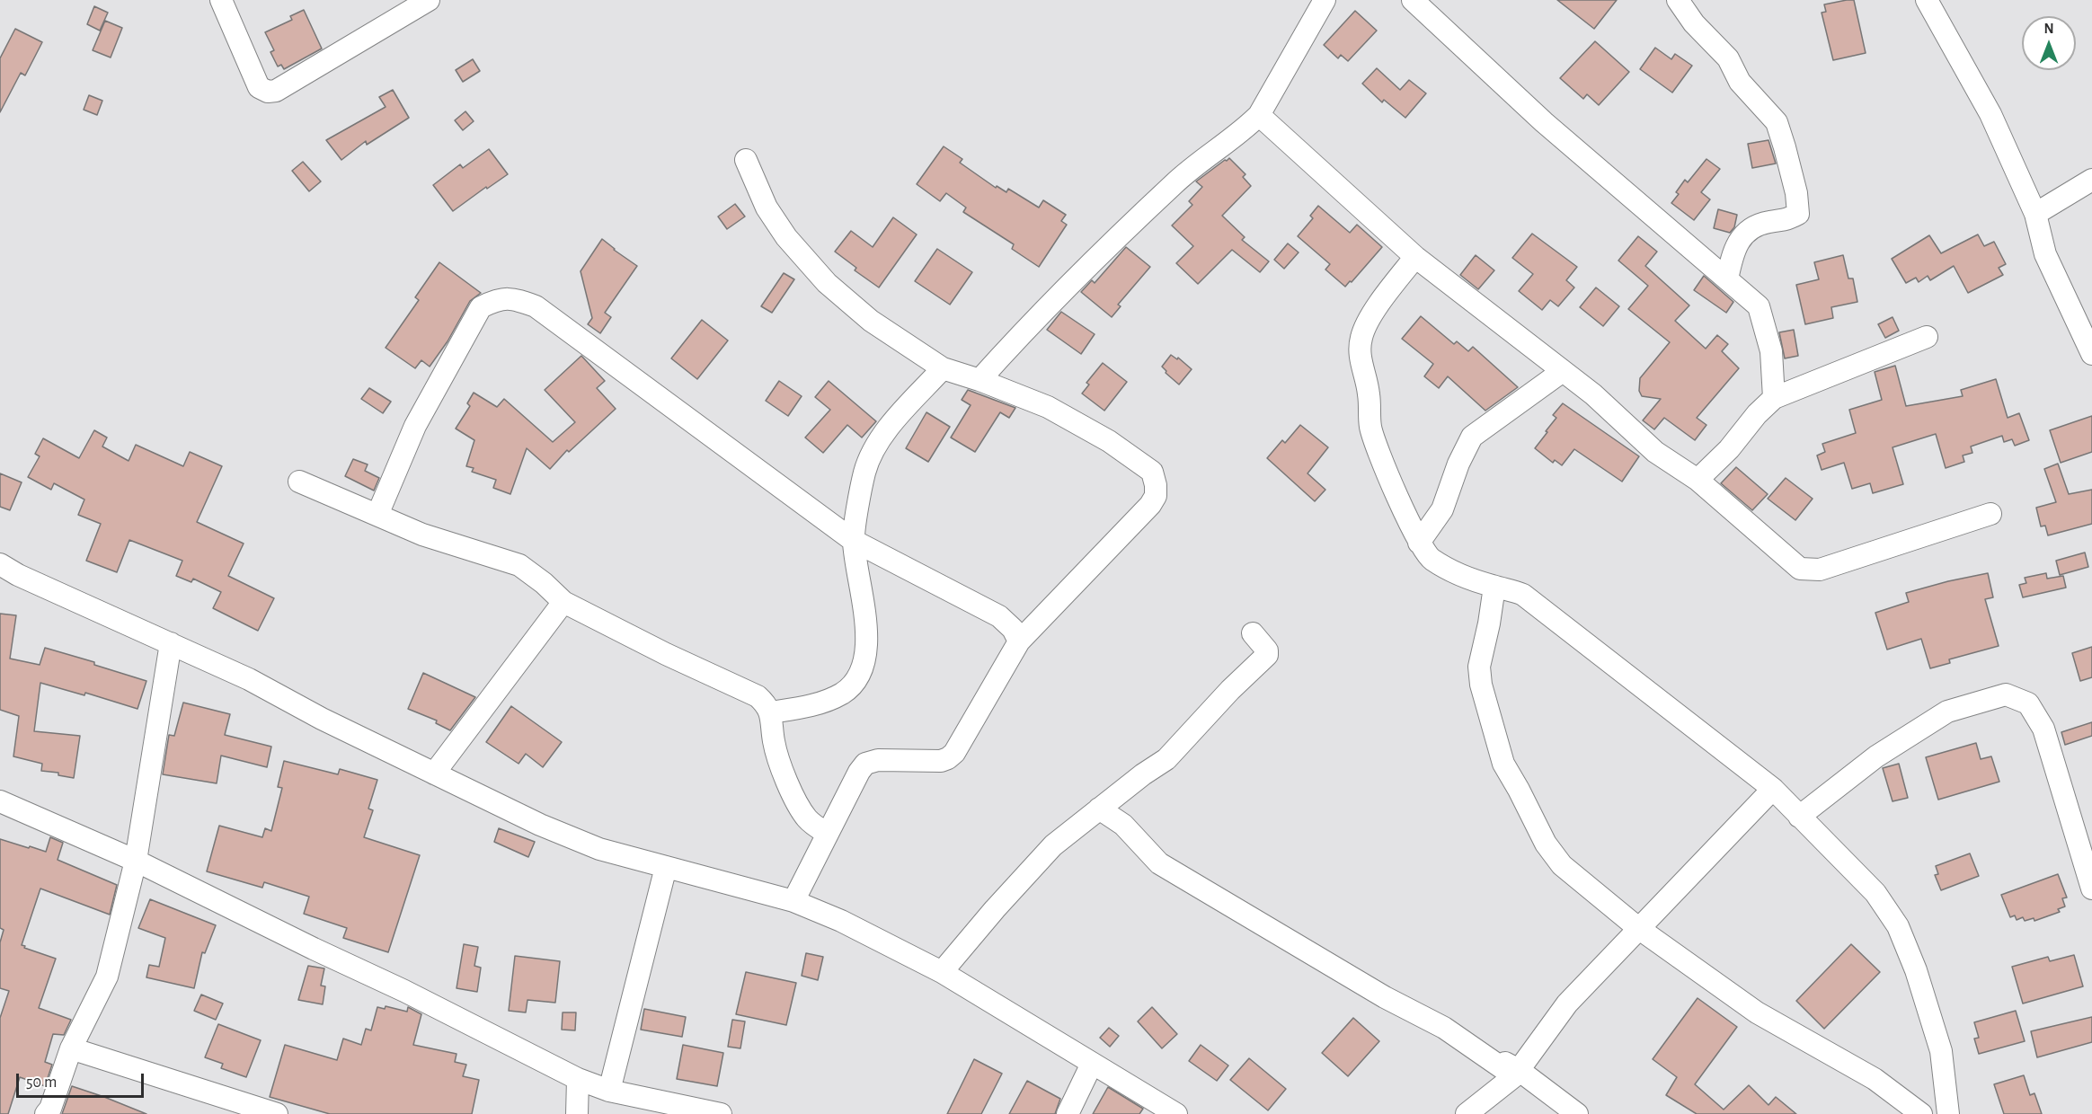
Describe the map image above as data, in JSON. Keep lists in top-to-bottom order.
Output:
{
  "scale_bar": "50 m",
  "north": "top"
}
